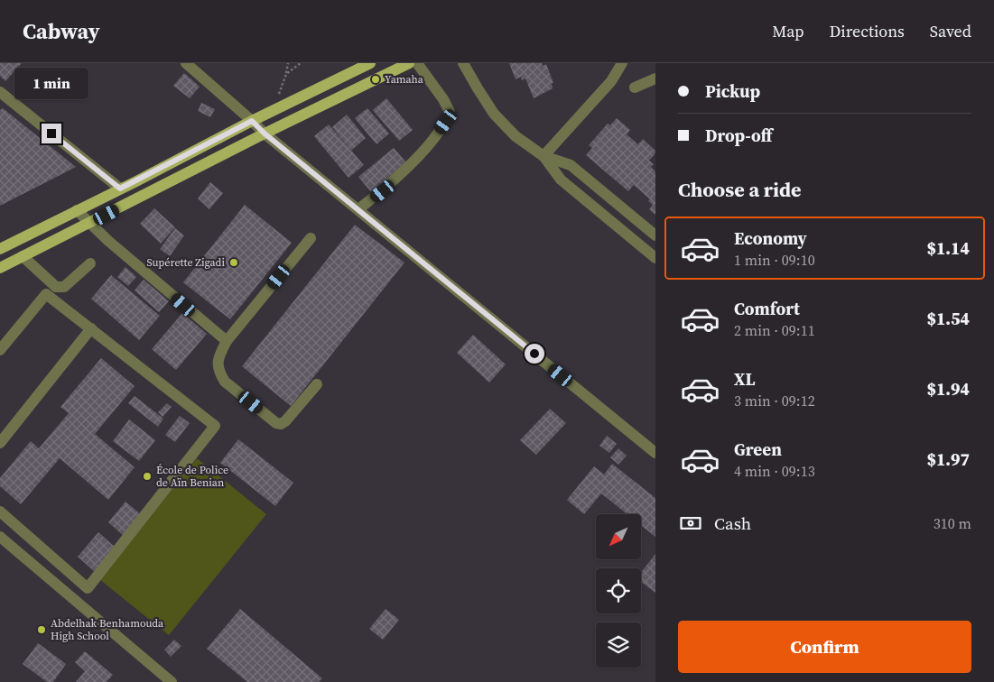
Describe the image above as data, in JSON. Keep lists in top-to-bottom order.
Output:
{
  "places": [
    "Yamaha",
    "Supérette Zigadi",
    "École de Police de Aïn Benian",
    "Abdelhak Benhamouda High School"
  ],
  "north": "bottom left",
  "page": {
    "header": "Cabway",
    "nav": ["Map", "Directions", "Saved"],
    "banner": ["Pickup", "Drop-off"],
    "bubble": "1 min",
    "heading": "Choose a ride",
    "list": [
      {
        "name": "Economy",
        "note": "1 min · 09:10",
        "value": "$1.14"
      },
      {
        "name": "Comfort",
        "note": "2 min · 09:11",
        "value": "$1.54"
      },
      {
        "name": "XL",
        "note": "3 min · 09:12",
        "value": "$1.94"
      },
      {
        "name": "Green",
        "note": "4 min · 09:13",
        "value": "$1.97"
      }
    ],
    "pay": ["Cash", "310 m"],
    "buttons": "Confirm"
  }
}
